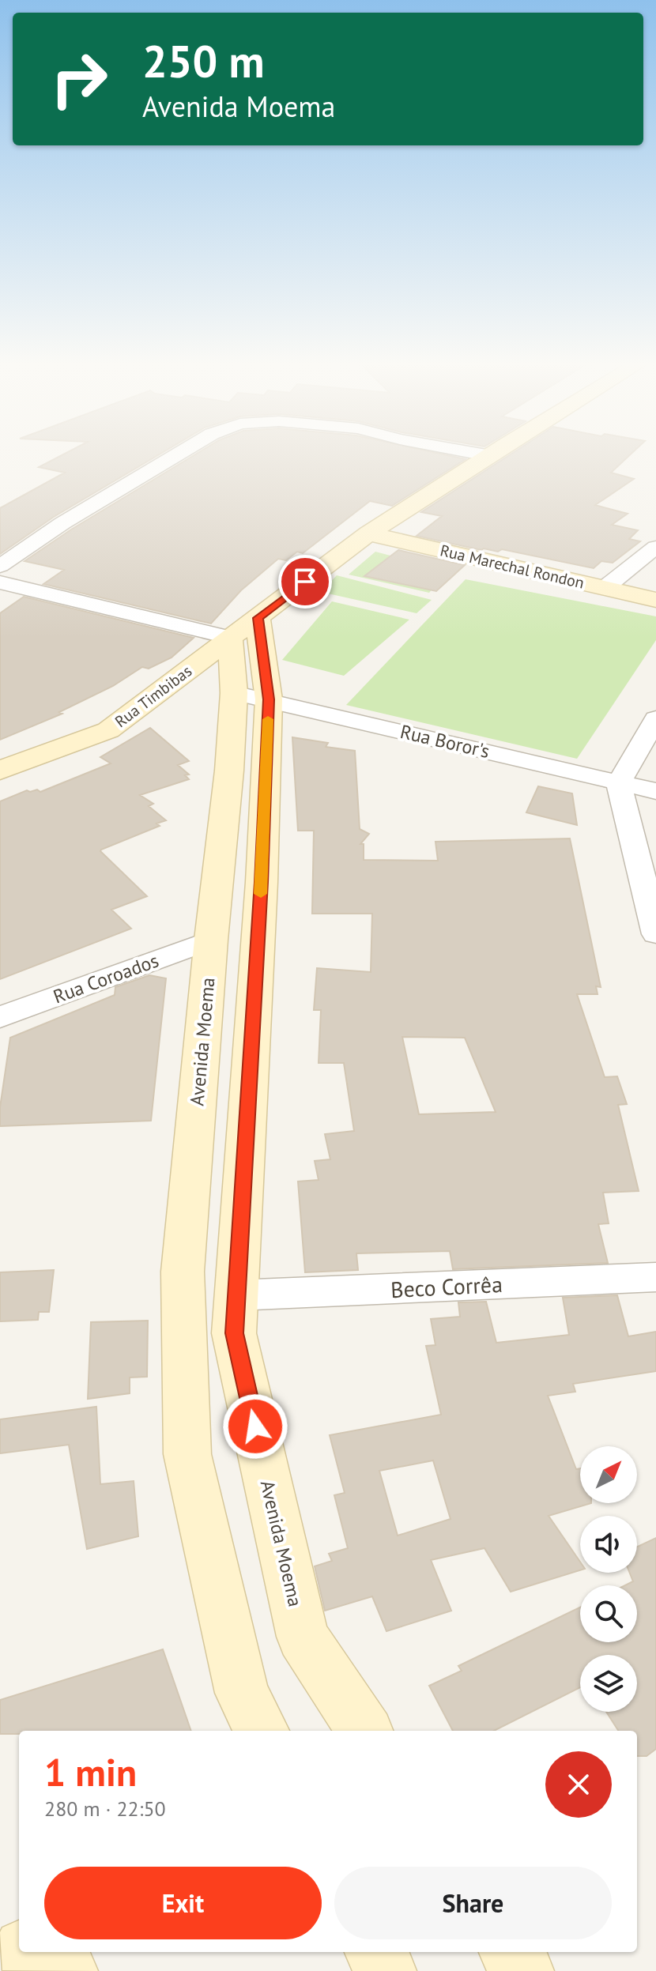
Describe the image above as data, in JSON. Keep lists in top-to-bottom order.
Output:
{
  "streets": {
    "street": [
      "Rua Marechal Rondon",
      "Rua Timbibas",
      "Rua Boror's",
      "Rua Coroados",
      "Avenida Moema",
      "Beco Corrêa"
    ]
  },
  "crossings": [
    ["Rua Timbibas", "Avenida Moema"],
    ["Rua Boror's", "Avenida Moema"],
    ["Rua Coroados", "Avenida Moema"],
    ["Avenida Moema", "Beco Corrêa"]
  ],
  "north": "top right",
  "page": {
    "turn": ["250 m", "Avenida Moema"],
    "heading": ["1 min", "280 m · 22:50"],
    "buttons": ["Exit", "Share"]
  }
}
